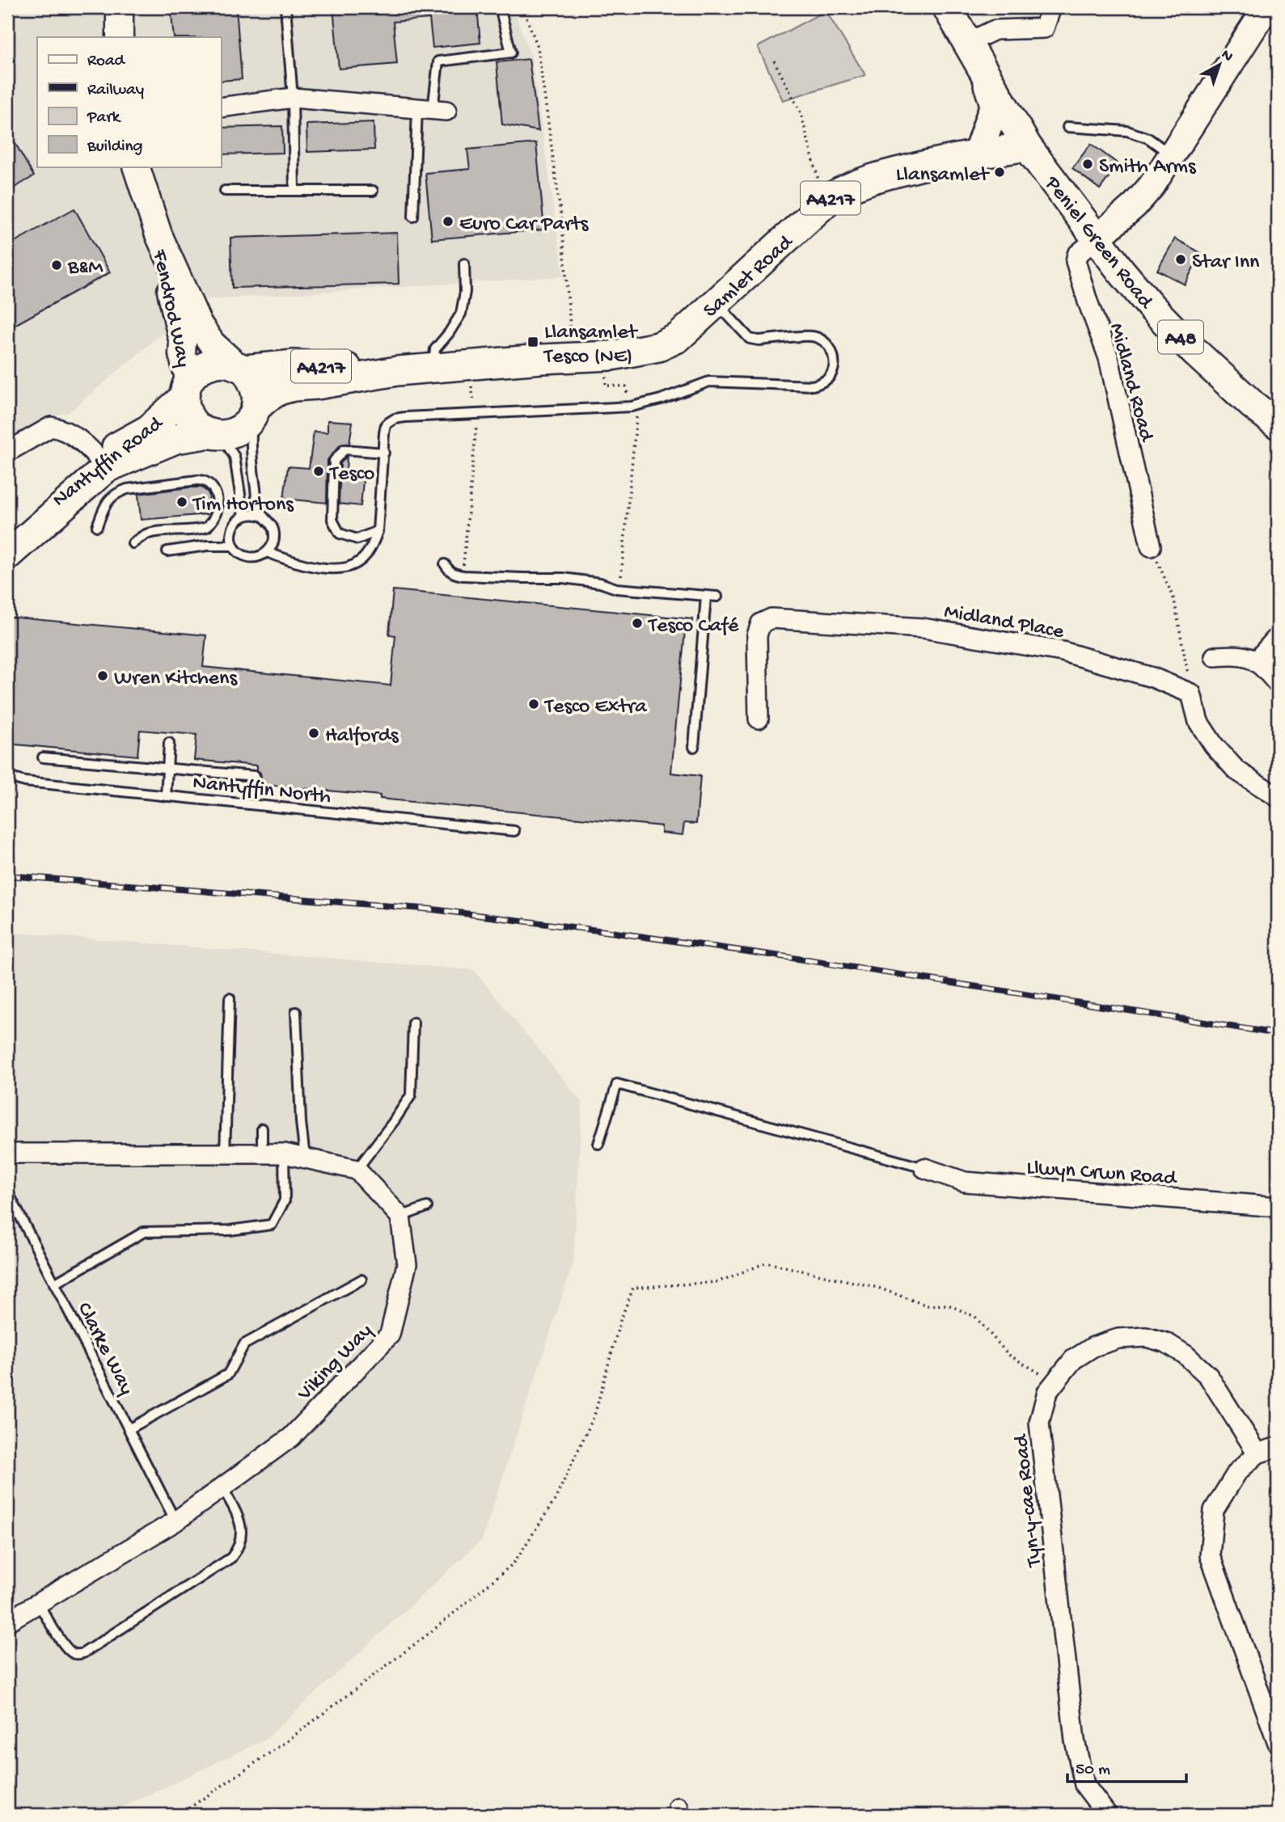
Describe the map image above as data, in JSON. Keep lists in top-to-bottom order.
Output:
{
  "streets": {
    "main road": [
      "A4217",
      "Peniel Green Road",
      "Samlet Road",
      "A48",
      "Nantyffin Road"
    ],
    "street": [
      "Fendrod Way",
      "Midland Road",
      "Midland Place",
      "Llwyn Crwn Road",
      "Viking Way",
      "Tyn-y-cae Road"
    ],
    "lane": ["Nantyffin North", "Clarke Way"]
  },
  "crossings": [
    ["Peniel Green Road", "Samlet Road"],
    ["Peniel Green Road", "A48"],
    ["Peniel Green Road", "Midland Road"],
    ["Samlet Road", "Fendrod Way"],
    ["Samlet Road", "A48"],
    ["Samlet Road", "Nantyffin Road"],
    ["Fendrod Way", "Nantyffin Road"],
    ["Clarke Way", "Viking Way"]
  ],
  "places": {
    "other": [
      "Smith Arms",
      "Llansamlet",
      "Euro Car Parts",
      "Star Inn",
      "B&M",
      "Tesco",
      "Tim Hortons",
      "Tesco Café",
      "Wren Kitchens",
      "Tesco Extra",
      "Halfords"
    ],
    "transit": ["Llansamlet Tesco (NE)"]
  },
  "legend": [
    "Road",
    "Railway",
    "Park",
    "Building"
  ],
  "scale_bar": "50 m",
  "north": "top right"
}
